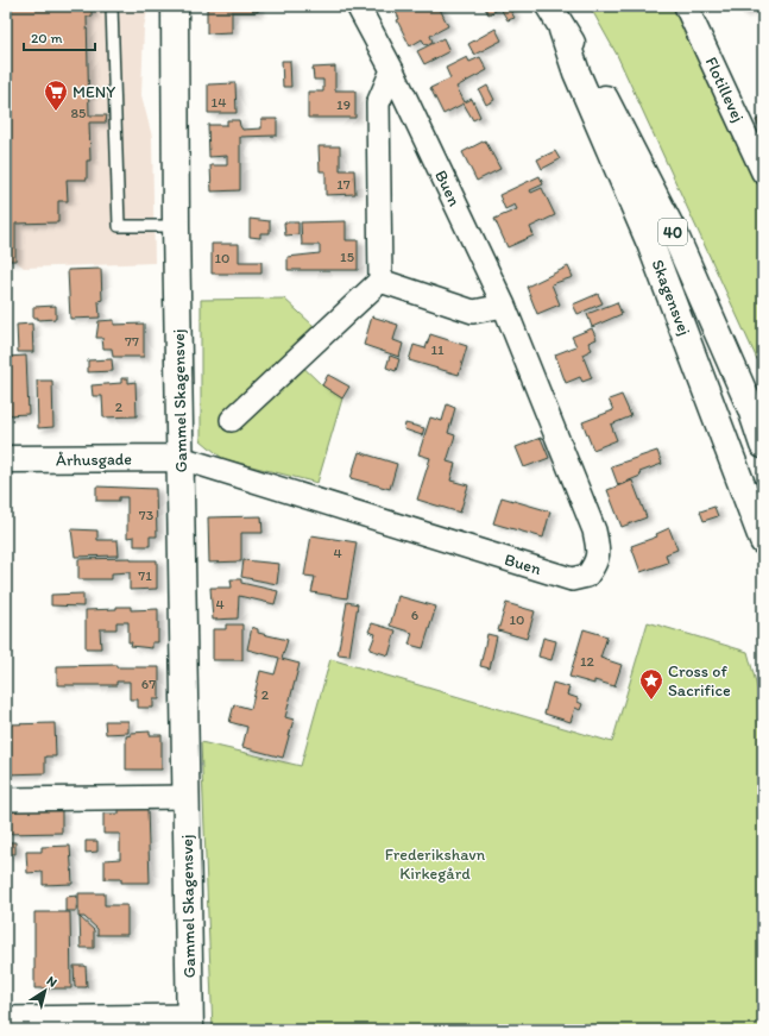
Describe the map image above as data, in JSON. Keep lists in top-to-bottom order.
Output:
{
  "streets": {
    "street": [
      "Flotillevej",
      "Buen",
      "40",
      "Skagensvej",
      "Gammel Skagensvej",
      "Århusgade"
    ]
  },
  "crossings": [
    ["Buen", "Gammel Skagensvej"],
    ["Buen", "Århusgade"],
    ["Gammel Skagensvej", "Århusgade"]
  ],
  "parks": ["Frederikshavn Kirkegård"],
  "places": {
    "supermarket": ["MENY"],
    "place": ["Cross of Sacrifice"]
  },
  "house_numbers": [
    "14",
    "19",
    "85",
    "17",
    "15",
    "10",
    "77",
    "11",
    "2",
    "73",
    "4",
    "71",
    "4",
    "6",
    "10",
    "12",
    "67",
    "2"
  ],
  "scale_bar": "20 m",
  "north": "top right"
}
